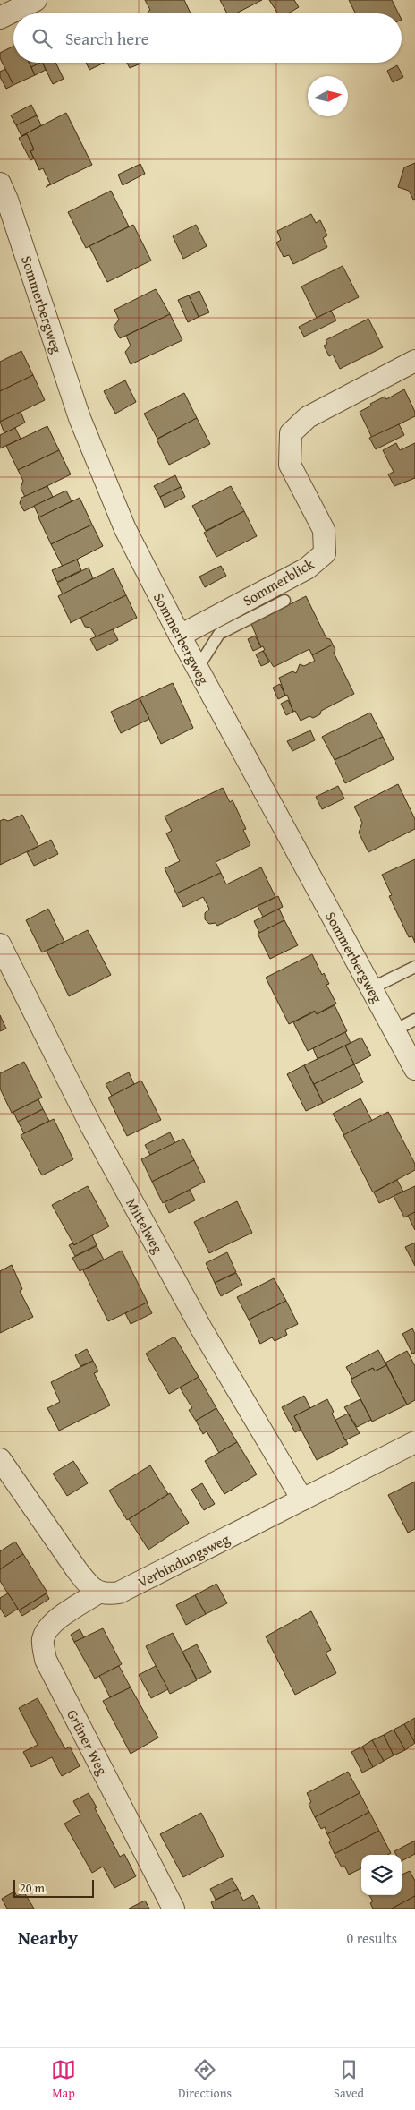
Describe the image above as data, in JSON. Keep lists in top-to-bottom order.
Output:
{
  "streets": {
    "street": [
      "Sommerbergweg",
      "Sommerblick",
      "Mittelweg",
      "Verbindungsweg",
      "Grüner Weg"
    ]
  },
  "crossings": [
    ["Sommerbergweg", "Sommerblick"],
    ["Mittelweg", "Verbindungsweg"],
    ["Verbindungsweg", "Grüner Weg"]
  ],
  "scale_bar": "20 m",
  "north": "right",
  "page": {
    "search": "Search here",
    "scale": "20 m",
    "heading": ["Nearby", "0 results"],
    "nav": ["Map", "Directions", "Saved"]
  }
}
